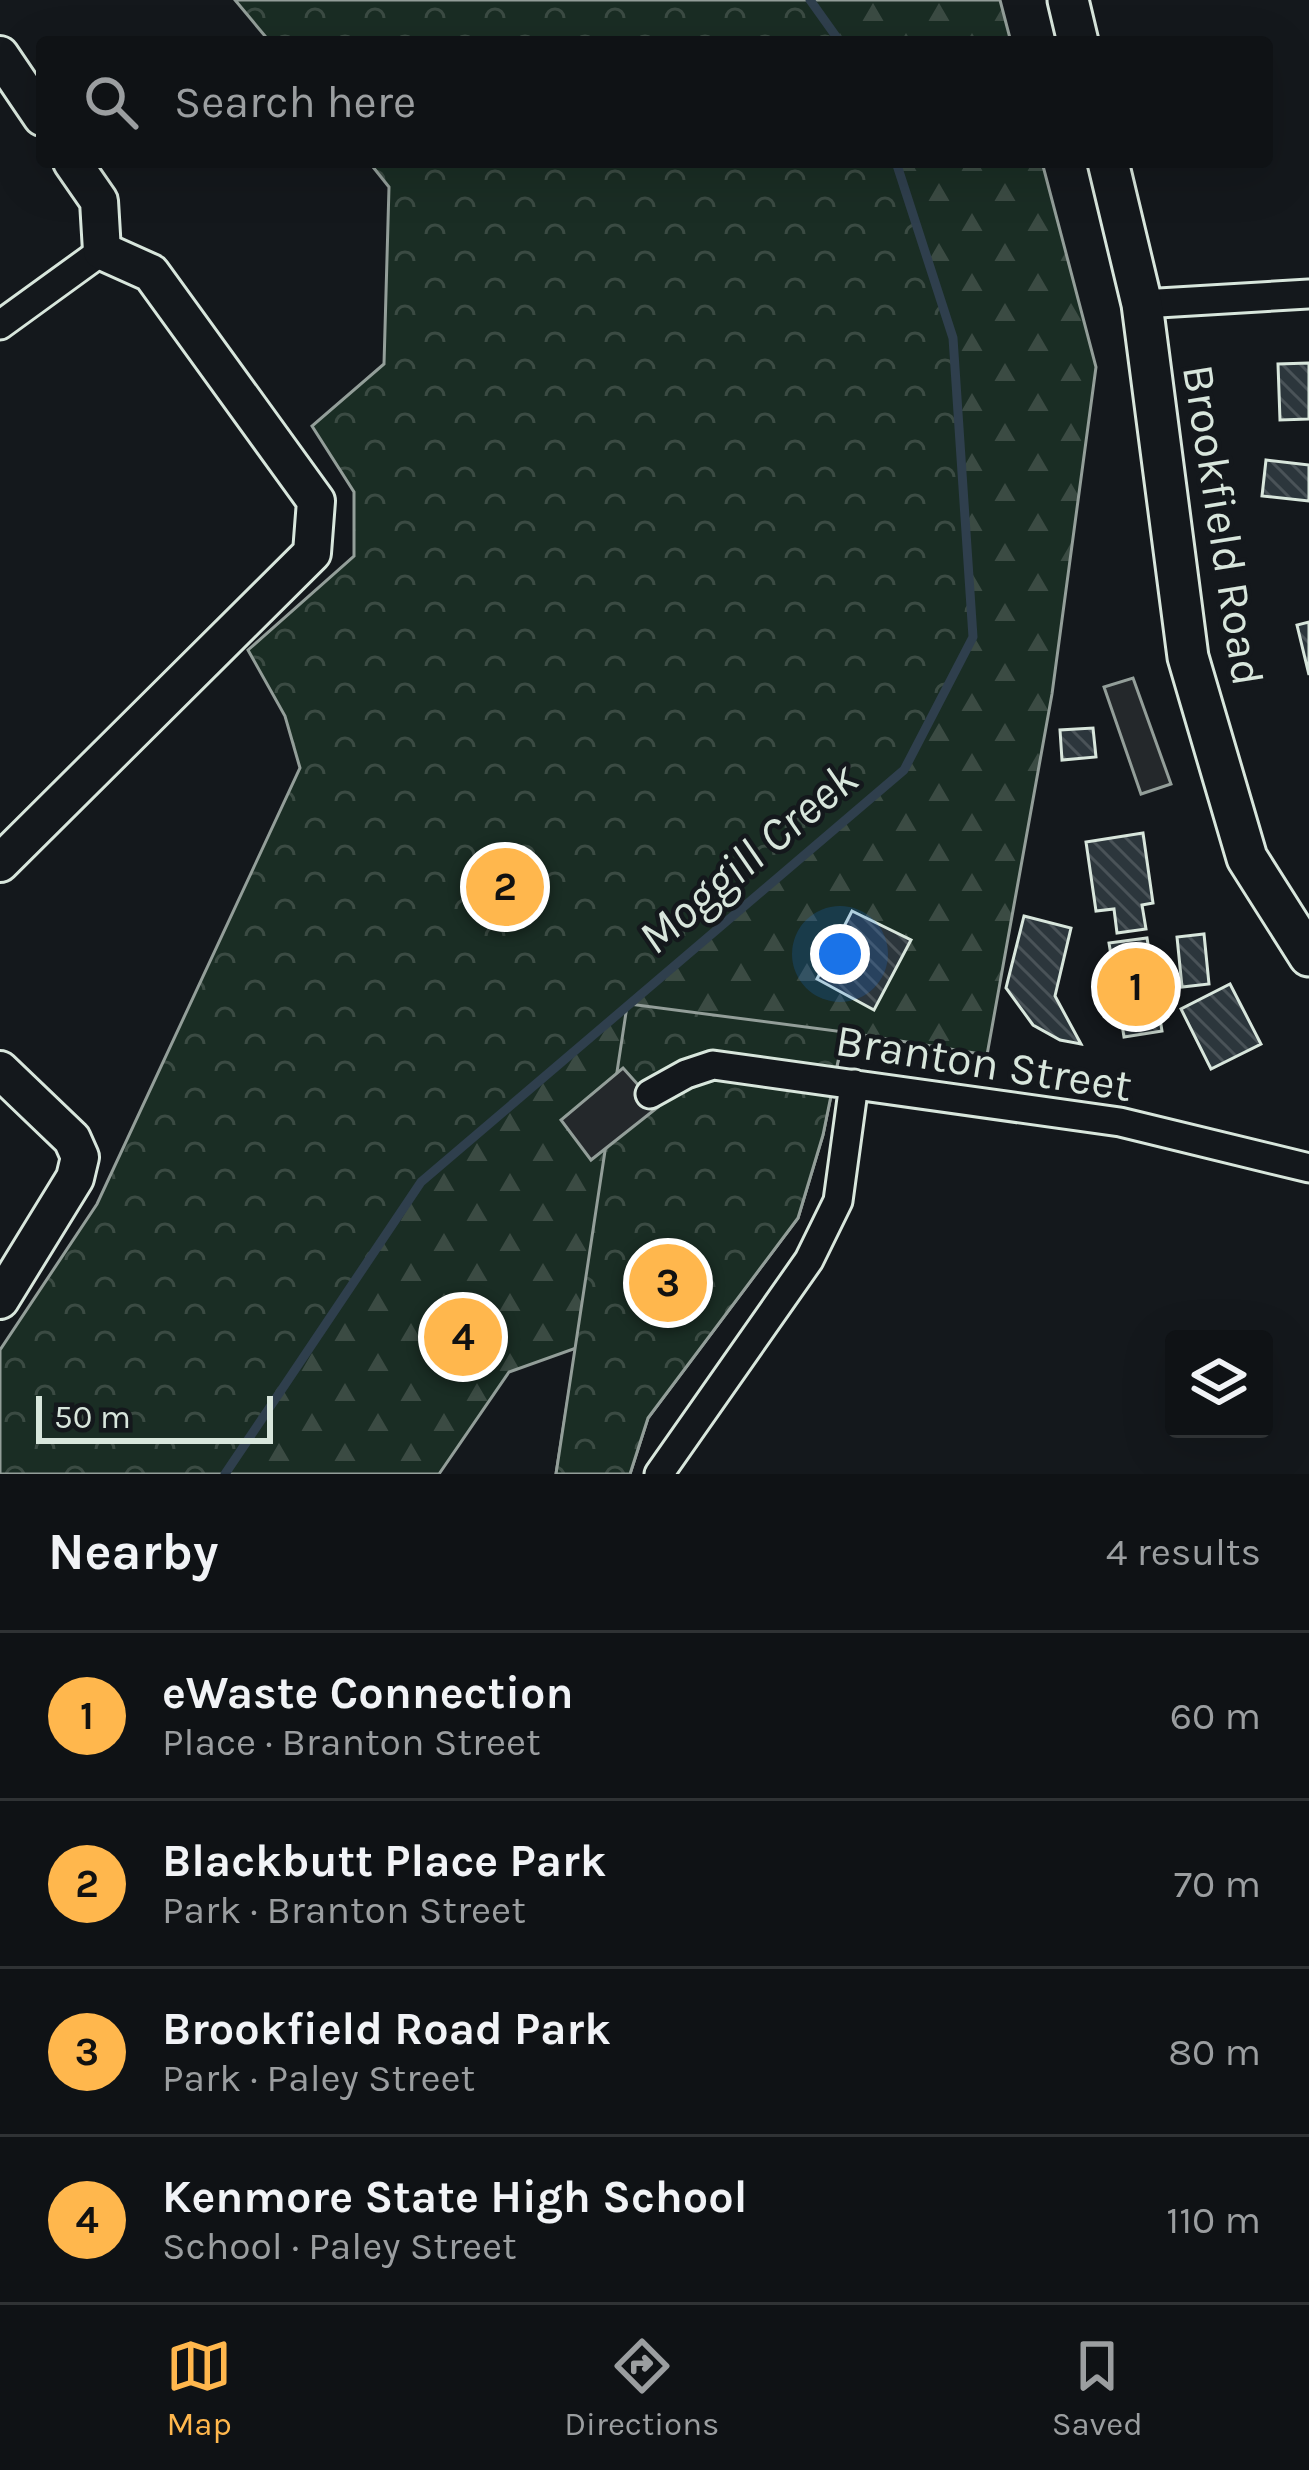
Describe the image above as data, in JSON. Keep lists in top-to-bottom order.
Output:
{
  "streets": {
    "main road": ["Brookfield Road"],
    "street": ["Branton Street"]
  },
  "water": ["Moggill Creek"],
  "scale_bar": "50 m",
  "page": {
    "search": "Search here",
    "pins": [
      "2",
      "1",
      "3",
      "4"
    ],
    "scale": "50 m",
    "heading": ["Nearby", "4 results"],
    "list": [
      {
        "mark": "1",
        "name": "eWaste Connection",
        "note": "Place · Branton Street",
        "value": "60 m"
      },
      {
        "mark": "2",
        "name": "Blackbutt Place Park",
        "note": "Park · Branton Street",
        "value": "70 m"
      },
      {
        "mark": "3",
        "name": "Brookfield Road Park",
        "note": "Park · Paley Street",
        "value": "80 m"
      },
      {
        "mark": "4",
        "name": "Kenmore State High School",
        "note": "School · Paley Street",
        "value": "110 m"
      }
    ],
    "nav": ["Map", "Directions", "Saved"]
  }
}
